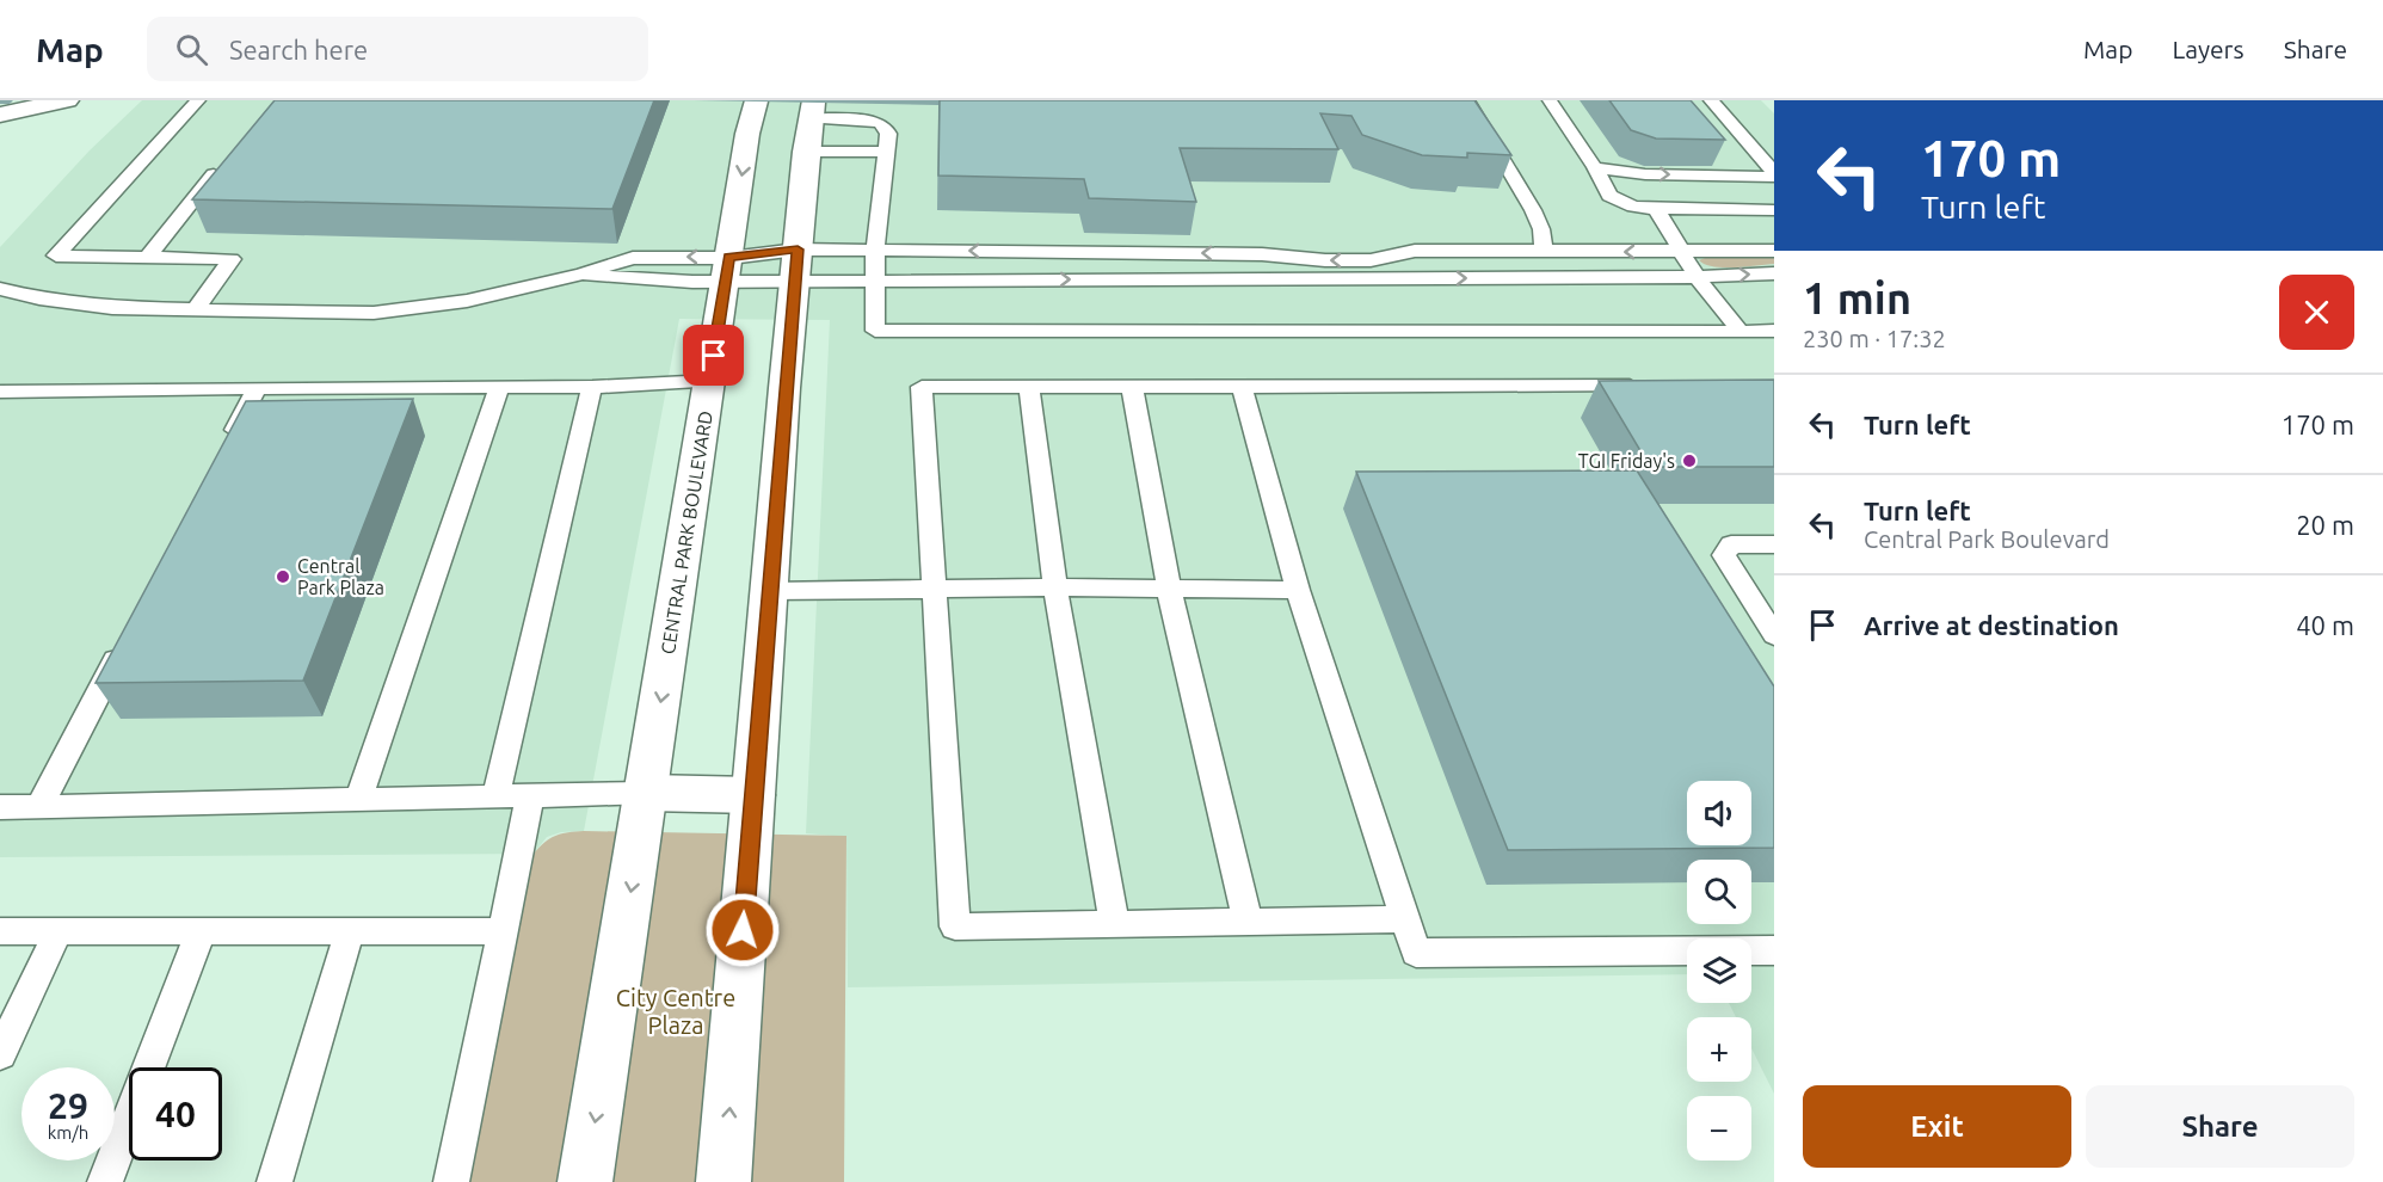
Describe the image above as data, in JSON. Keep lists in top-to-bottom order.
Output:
{
  "streets": {
    "street": ["CENTRAL PARK BOULEVARD"]
  },
  "parks": ["City Centre Plaza"],
  "places": ["TGI Friday's", "Central Park Plaza"],
  "page": {
    "header": "Map",
    "search": "Search here",
    "nav": ["Map", "Layers", "Share"],
    "turn": ["170 m", "Turn left"],
    "heading": ["1 min", "230 m · 17:32"],
    "list": [
      {
        "name": "Turn left",
        "value": "170 m"
      },
      {
        "name": "Turn left",
        "note": "Central Park Boulevard",
        "value": "20 m"
      },
      {
        "name": "Arrive at destination",
        "value": "40 m"
      }
    ],
    "map_buttons": ["+", "−"],
    "speed": "29 km/h",
    "limit": "40",
    "buttons": ["Exit", "Share"]
  }
}
